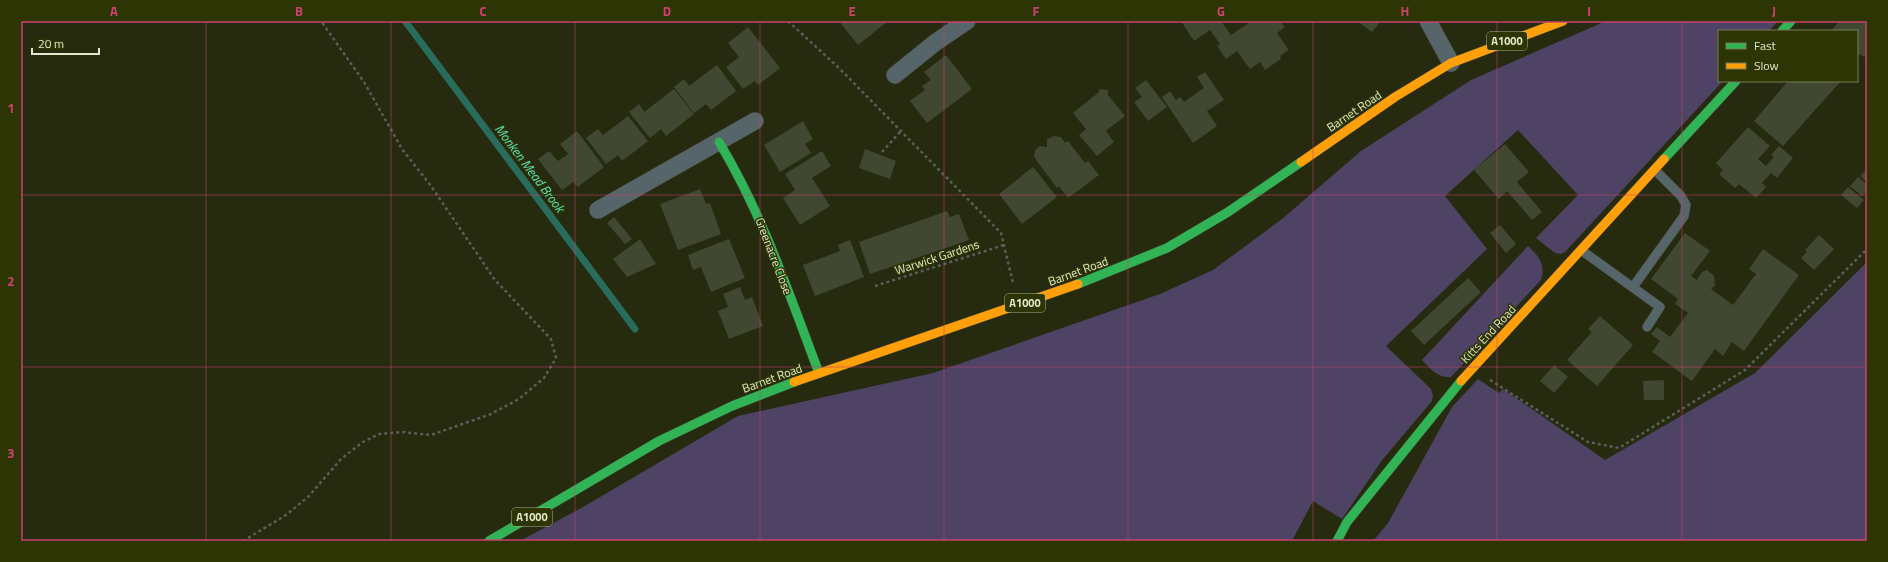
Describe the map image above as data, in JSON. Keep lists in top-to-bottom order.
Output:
{
  "streets": {
    "main road": [
      "A1000",
      "Barnet Road",
      "Greenacre Close",
      "Kitts End Road"
    ],
    "path": ["Warwick Gardens"]
  },
  "crossings": [
    ["A1000", "Barnet Road"],
    ["Barnet Road", "Greenacre Close"]
  ],
  "water": ["Monken Mead Brook"],
  "legend": ["Fast", "Slow"],
  "scale_bar": "20 m",
  "grid": {
    "columns": [
      "A",
      "B",
      "C",
      "D",
      "E",
      "F",
      "G",
      "H",
      "I",
      "J"
    ],
    "rows": ["1", "2", "3"]
  }
}
